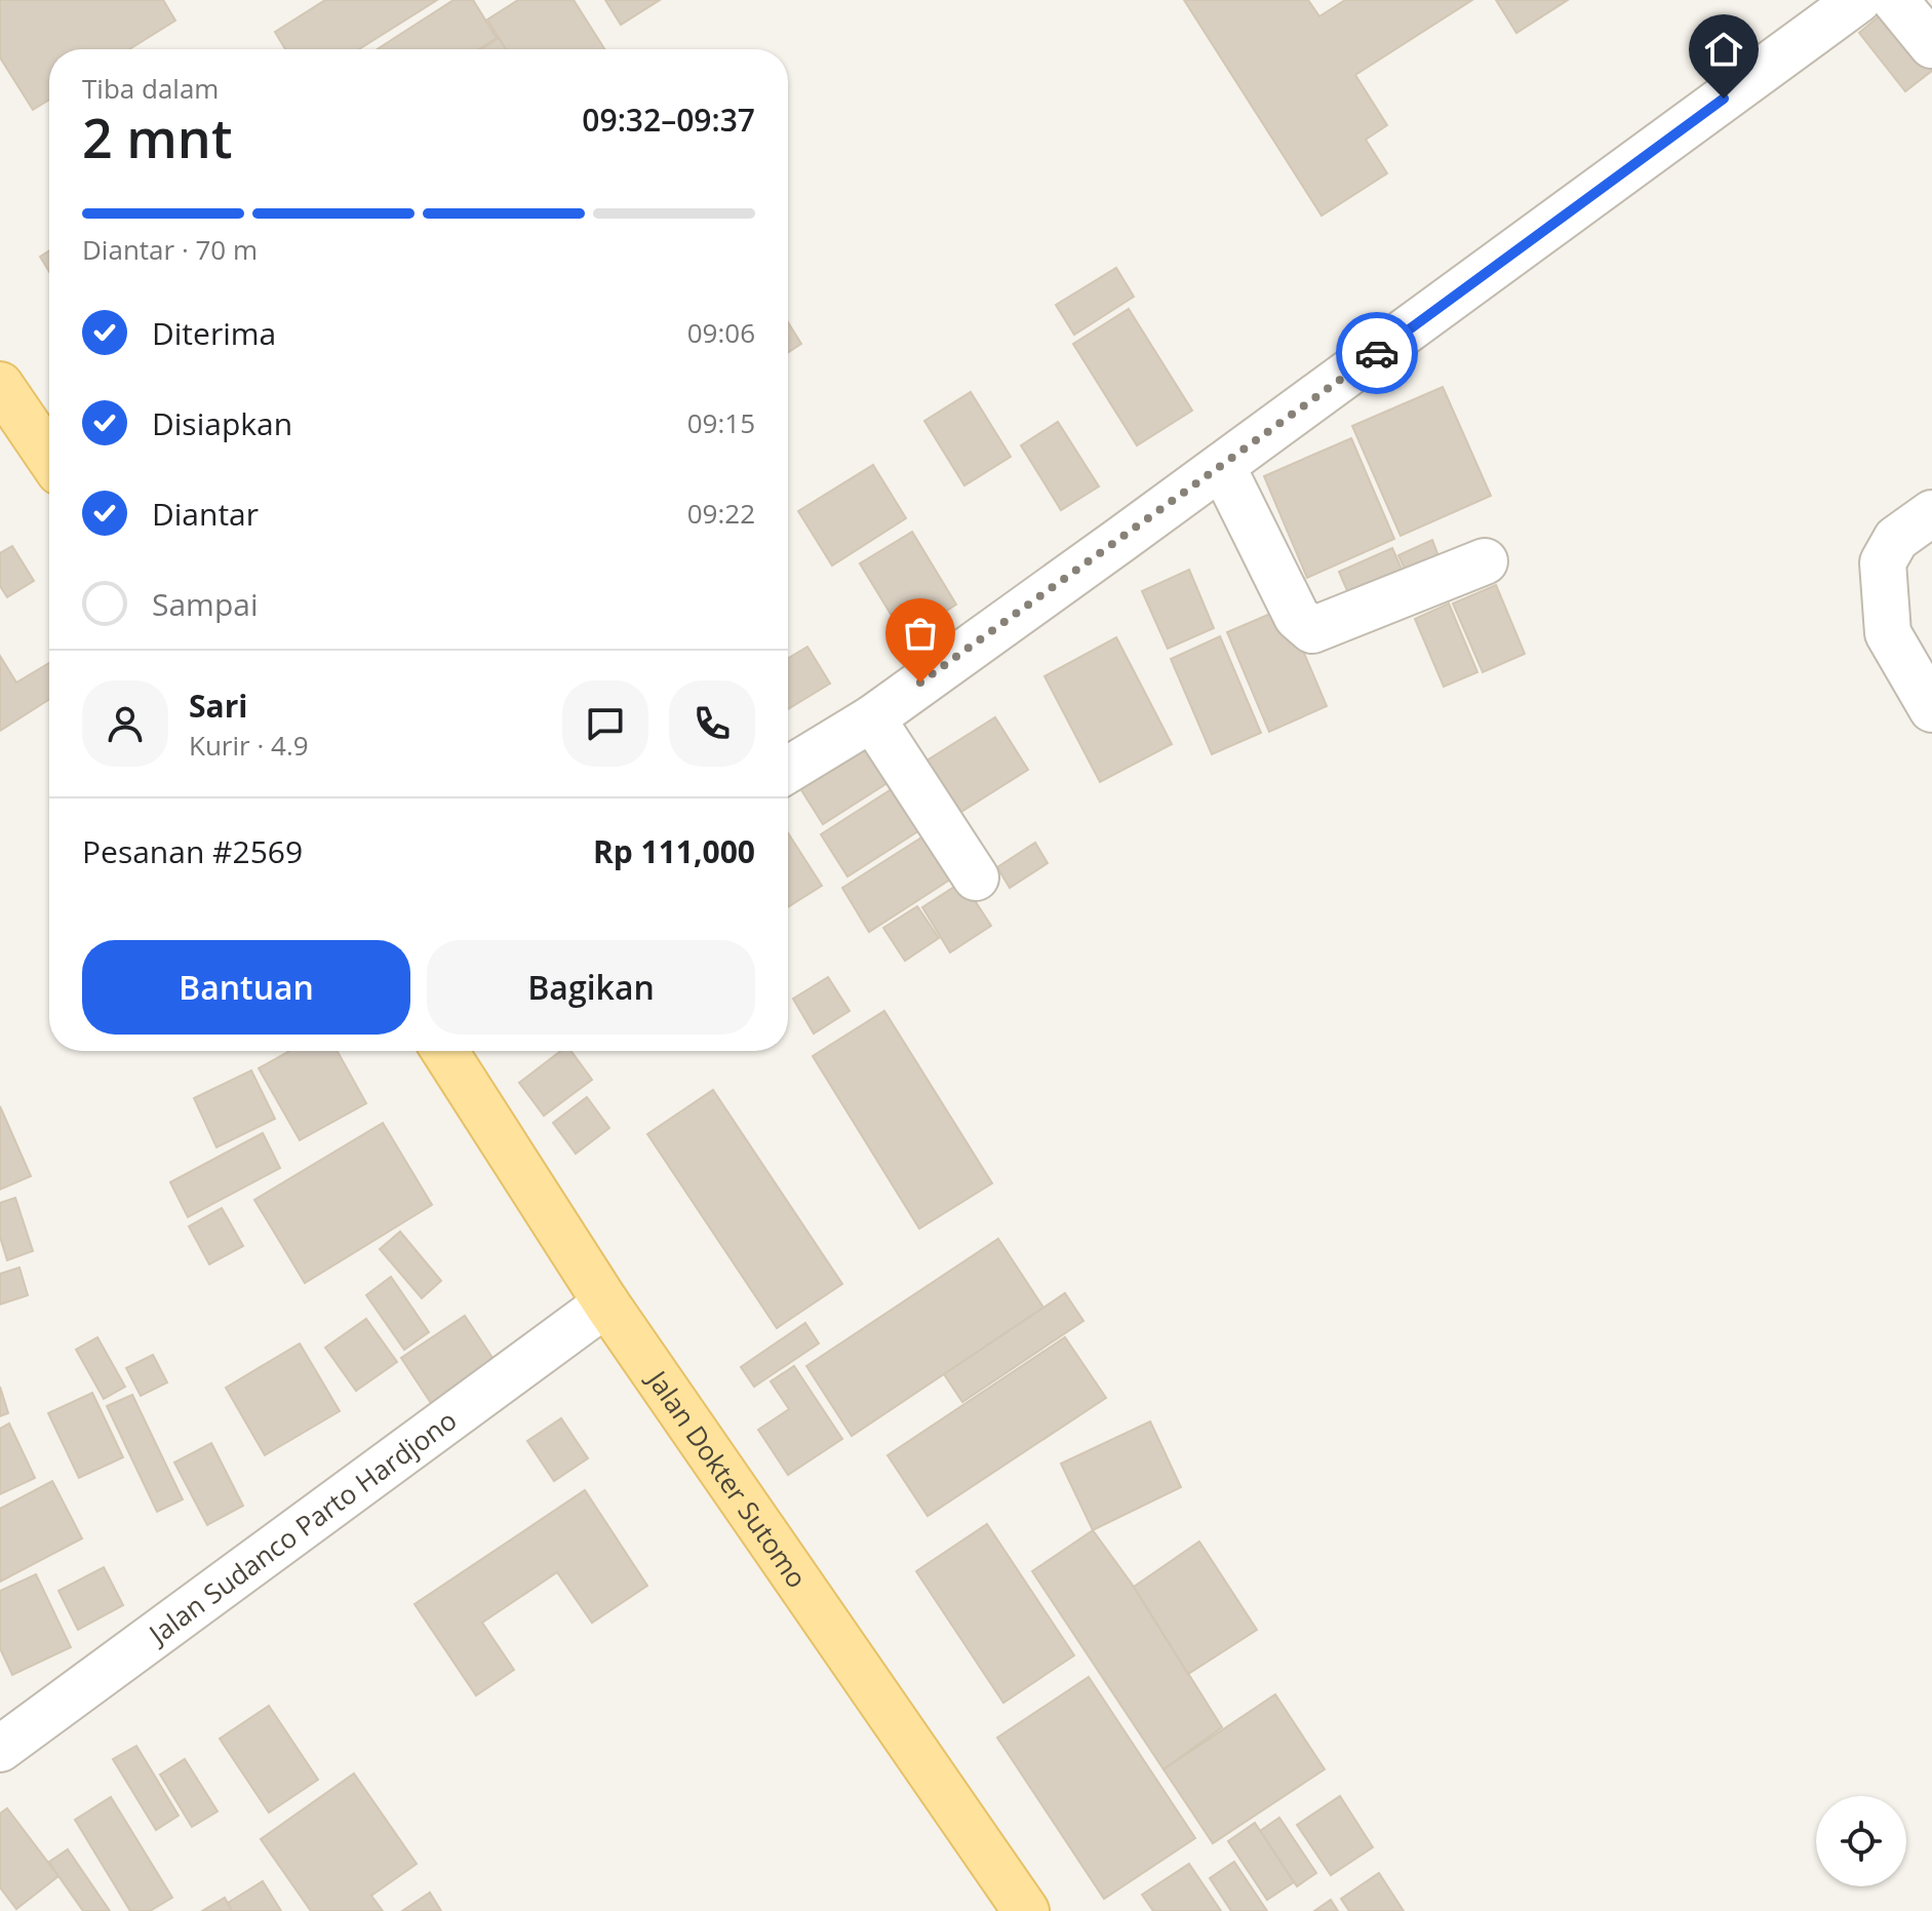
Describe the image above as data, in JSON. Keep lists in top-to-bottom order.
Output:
{
  "streets": {
    "main road": ["Jalan Dokter Sutomo"],
    "street": ["Jalan Sudanco Parto Hardjono"]
  },
  "crossings": [
    ["Jalan Dokter Sutomo", "Jalan Sudanco Parto Hardjono"]
  ],
  "page": {
    "heading": ["2 mnt", "Tiba dalam", "09:32–09:37"],
    "panel": [
      "Sari",
      "Kurir · 4.9",
      "Pesanan #2569",
      "Rp 111,000"
    ],
    "bar": "Diantar · 70 m",
    "list": [
      ["Diterima", "09:06"],
      ["Disiapkan", "09:15"],
      ["Diantar", "09:22"],
      "Sampai"
    ],
    "buttons": ["Bantuan", "Bagikan"]
  }
}
